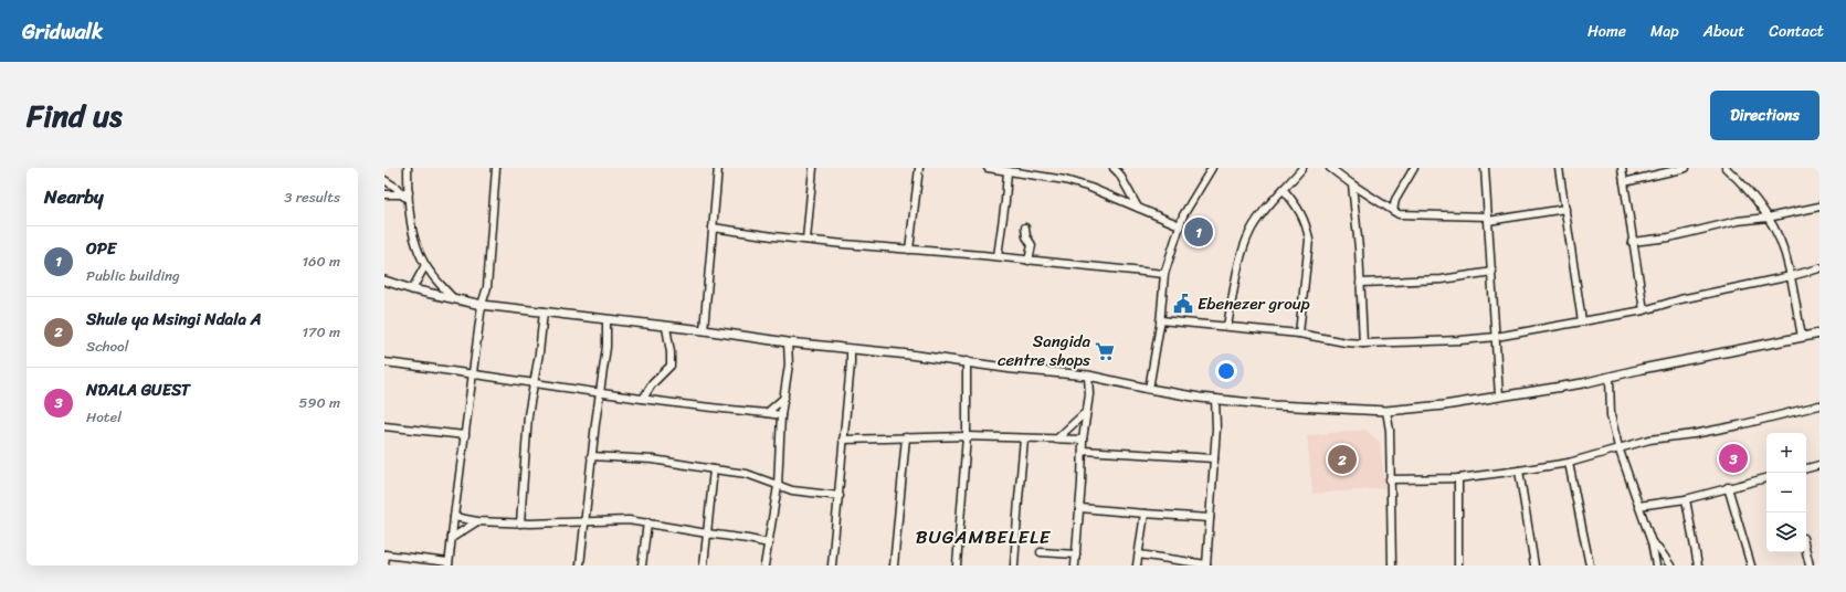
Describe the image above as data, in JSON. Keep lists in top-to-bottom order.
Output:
{
  "districts": ["BUGAMBELELE"],
  "places": {
    "public building": ["Ebenezer group"],
    "supermarket": ["Sangida centre shops"]
  },
  "page": {
    "header": "Gridwalk",
    "nav": [
      "Home",
      "Map",
      "About",
      "Contact"
    ],
    "title": "Find us",
    "buttons": "Directions",
    "heading": ["Nearby", "3 results"],
    "pins": ["1", "3", "2"],
    "list": [
      {
        "mark": "1",
        "name": "OPE",
        "note": "Public building",
        "value": "160 m"
      },
      {
        "mark": "2",
        "name": "Shule ya Msingi Ndala A",
        "note": "School",
        "value": "170 m"
      },
      {
        "mark": "3",
        "name": "NDALA GUEST",
        "note": "Hotel",
        "value": "590 m"
      }
    ],
    "map_buttons": ["+", "−"]
  }
}
